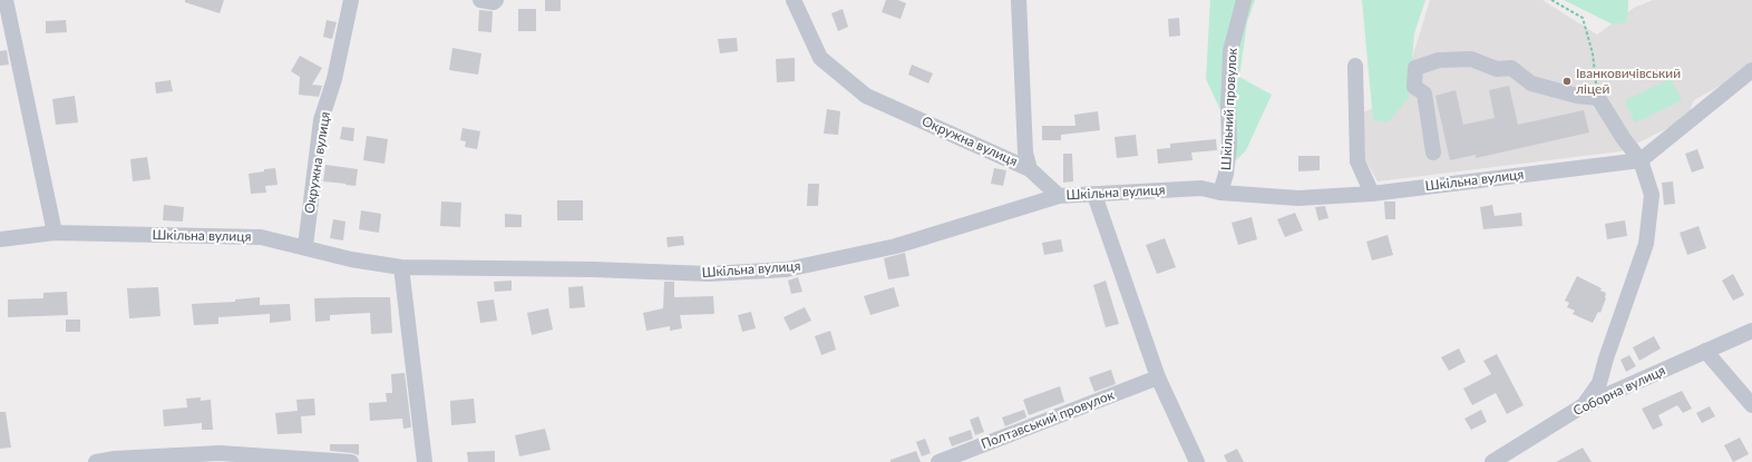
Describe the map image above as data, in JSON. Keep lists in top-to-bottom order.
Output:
{
  "streets": {
    "street": [
      "Шкільний провулок",
      "Окружна вулиця",
      "Шкільна вулиця",
      "Соборна вулиця",
      "Полтавський провулок"
    ]
  },
  "crossings": [
    ["Шкільний провулок", "Шкільна вулиця"],
    ["Окружна вулиця", "Шкільна вулиця"]
  ],
  "places": ["Іванковичівський ліцей"]
}
